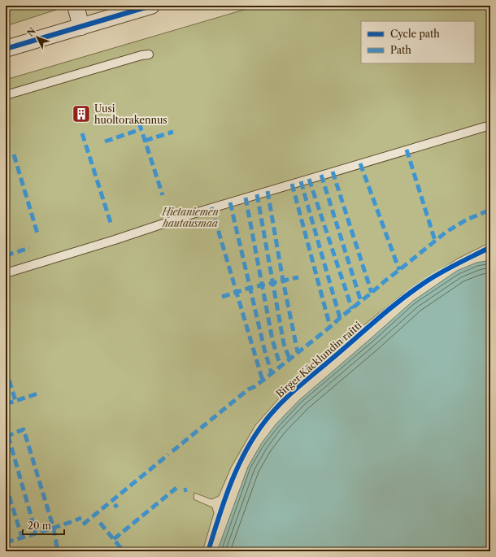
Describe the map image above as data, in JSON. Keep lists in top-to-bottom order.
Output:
{
  "streets": {
    "cycle path": ["Birger Käcklundin raitti"]
  },
  "parks": ["Hietaniemen hautausmaa"],
  "places": {
    "building": ["Uusi huoltorakennus"]
  },
  "legend": ["Cycle path", "Path"],
  "scale_bar": "20 m",
  "north": "top left"
}
